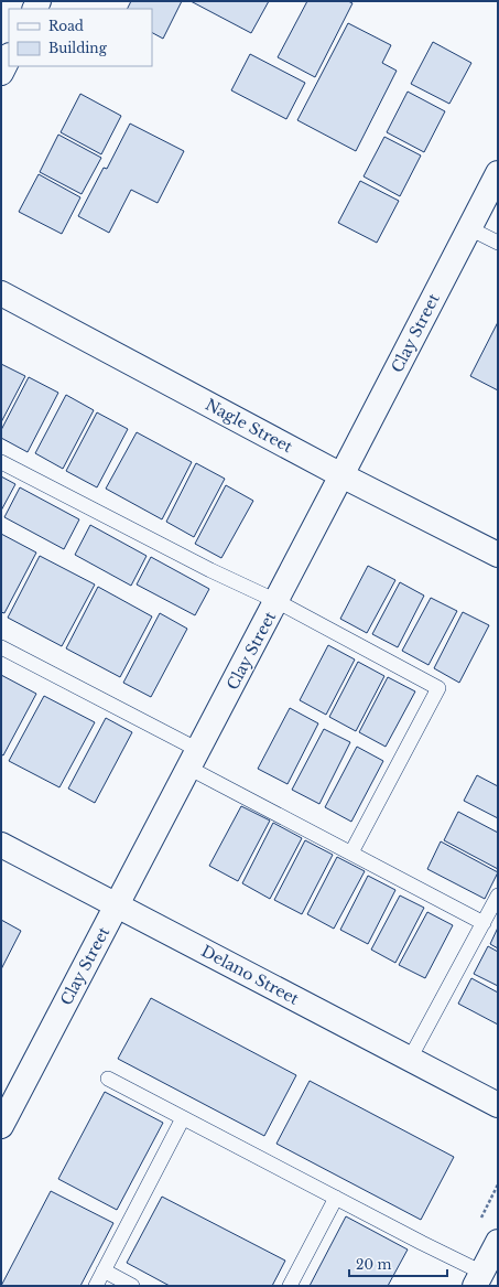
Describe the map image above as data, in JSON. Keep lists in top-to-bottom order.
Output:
{
  "streets": {
    "street": ["Clay Street", "Nagle Street", "Delano Street"]
  },
  "crossings": [
    ["Clay Street", "Nagle Street"],
    ["Clay Street", "Delano Street"]
  ],
  "legend": ["Road", "Building"],
  "scale_bar": "20 m"
}
